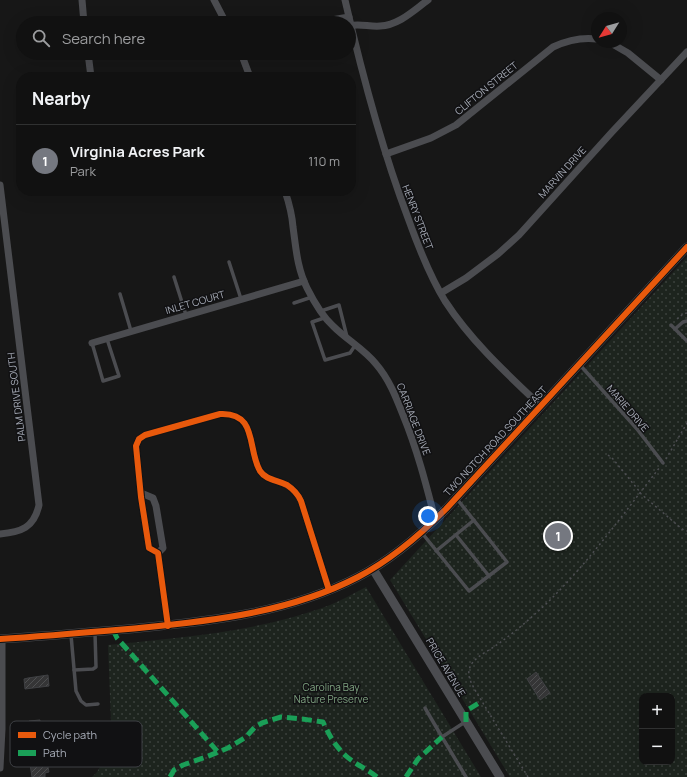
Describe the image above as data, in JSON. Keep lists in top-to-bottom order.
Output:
{
  "streets": {
    "street": [
      "CLIFTON STREET",
      "MARVIN DRIVE",
      "HENRY STREET",
      "INLET COURT",
      "PALM DRIVE SOUTH",
      "CARRIAGE DRIVE",
      "TWO NOTCH ROAD SOUTHEAST",
      "PRICE AVENUE"
    ],
    "lane": ["MARIE DRIVE"]
  },
  "crossings": [
    ["CLIFTON STREET", "HENRY STREET"],
    ["MARVIN DRIVE", "HENRY STREET"],
    ["HENRY STREET", "TWO NOTCH ROAD SOUTHEAST"],
    ["INLET COURT", "CARRIAGE DRIVE"],
    ["MARIE DRIVE", "TWO NOTCH ROAD SOUTHEAST"],
    ["CARRIAGE DRIVE", "TWO NOTCH ROAD SOUTHEAST"],
    ["TWO NOTCH ROAD SOUTHEAST", "PRICE AVENUE"]
  ],
  "parks": ["Carolina Bay Nature Preserve"],
  "legend": ["Cycle path", "Path"],
  "north": "bottom left",
  "page": {
    "search": "Search here",
    "heading": "Nearby",
    "list": [
      {
        "mark": "1",
        "name": "Virginia Acres Park",
        "note": "Park",
        "value": "110 m"
      }
    ],
    "pins": "1",
    "map_buttons": ["+", "−"]
  }
}
